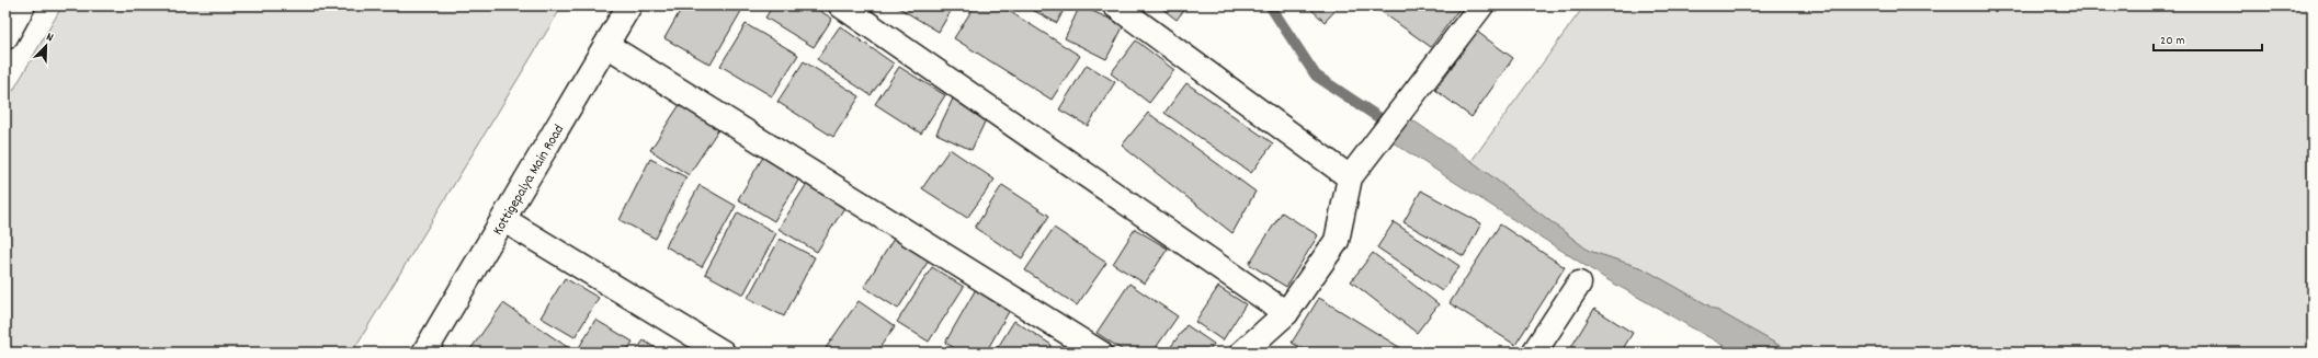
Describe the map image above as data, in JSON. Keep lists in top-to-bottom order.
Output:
{
  "streets": {
    "street": ["Kottigepalya Main Road"]
  },
  "scale_bar": "20 m",
  "north": "top right"
}
